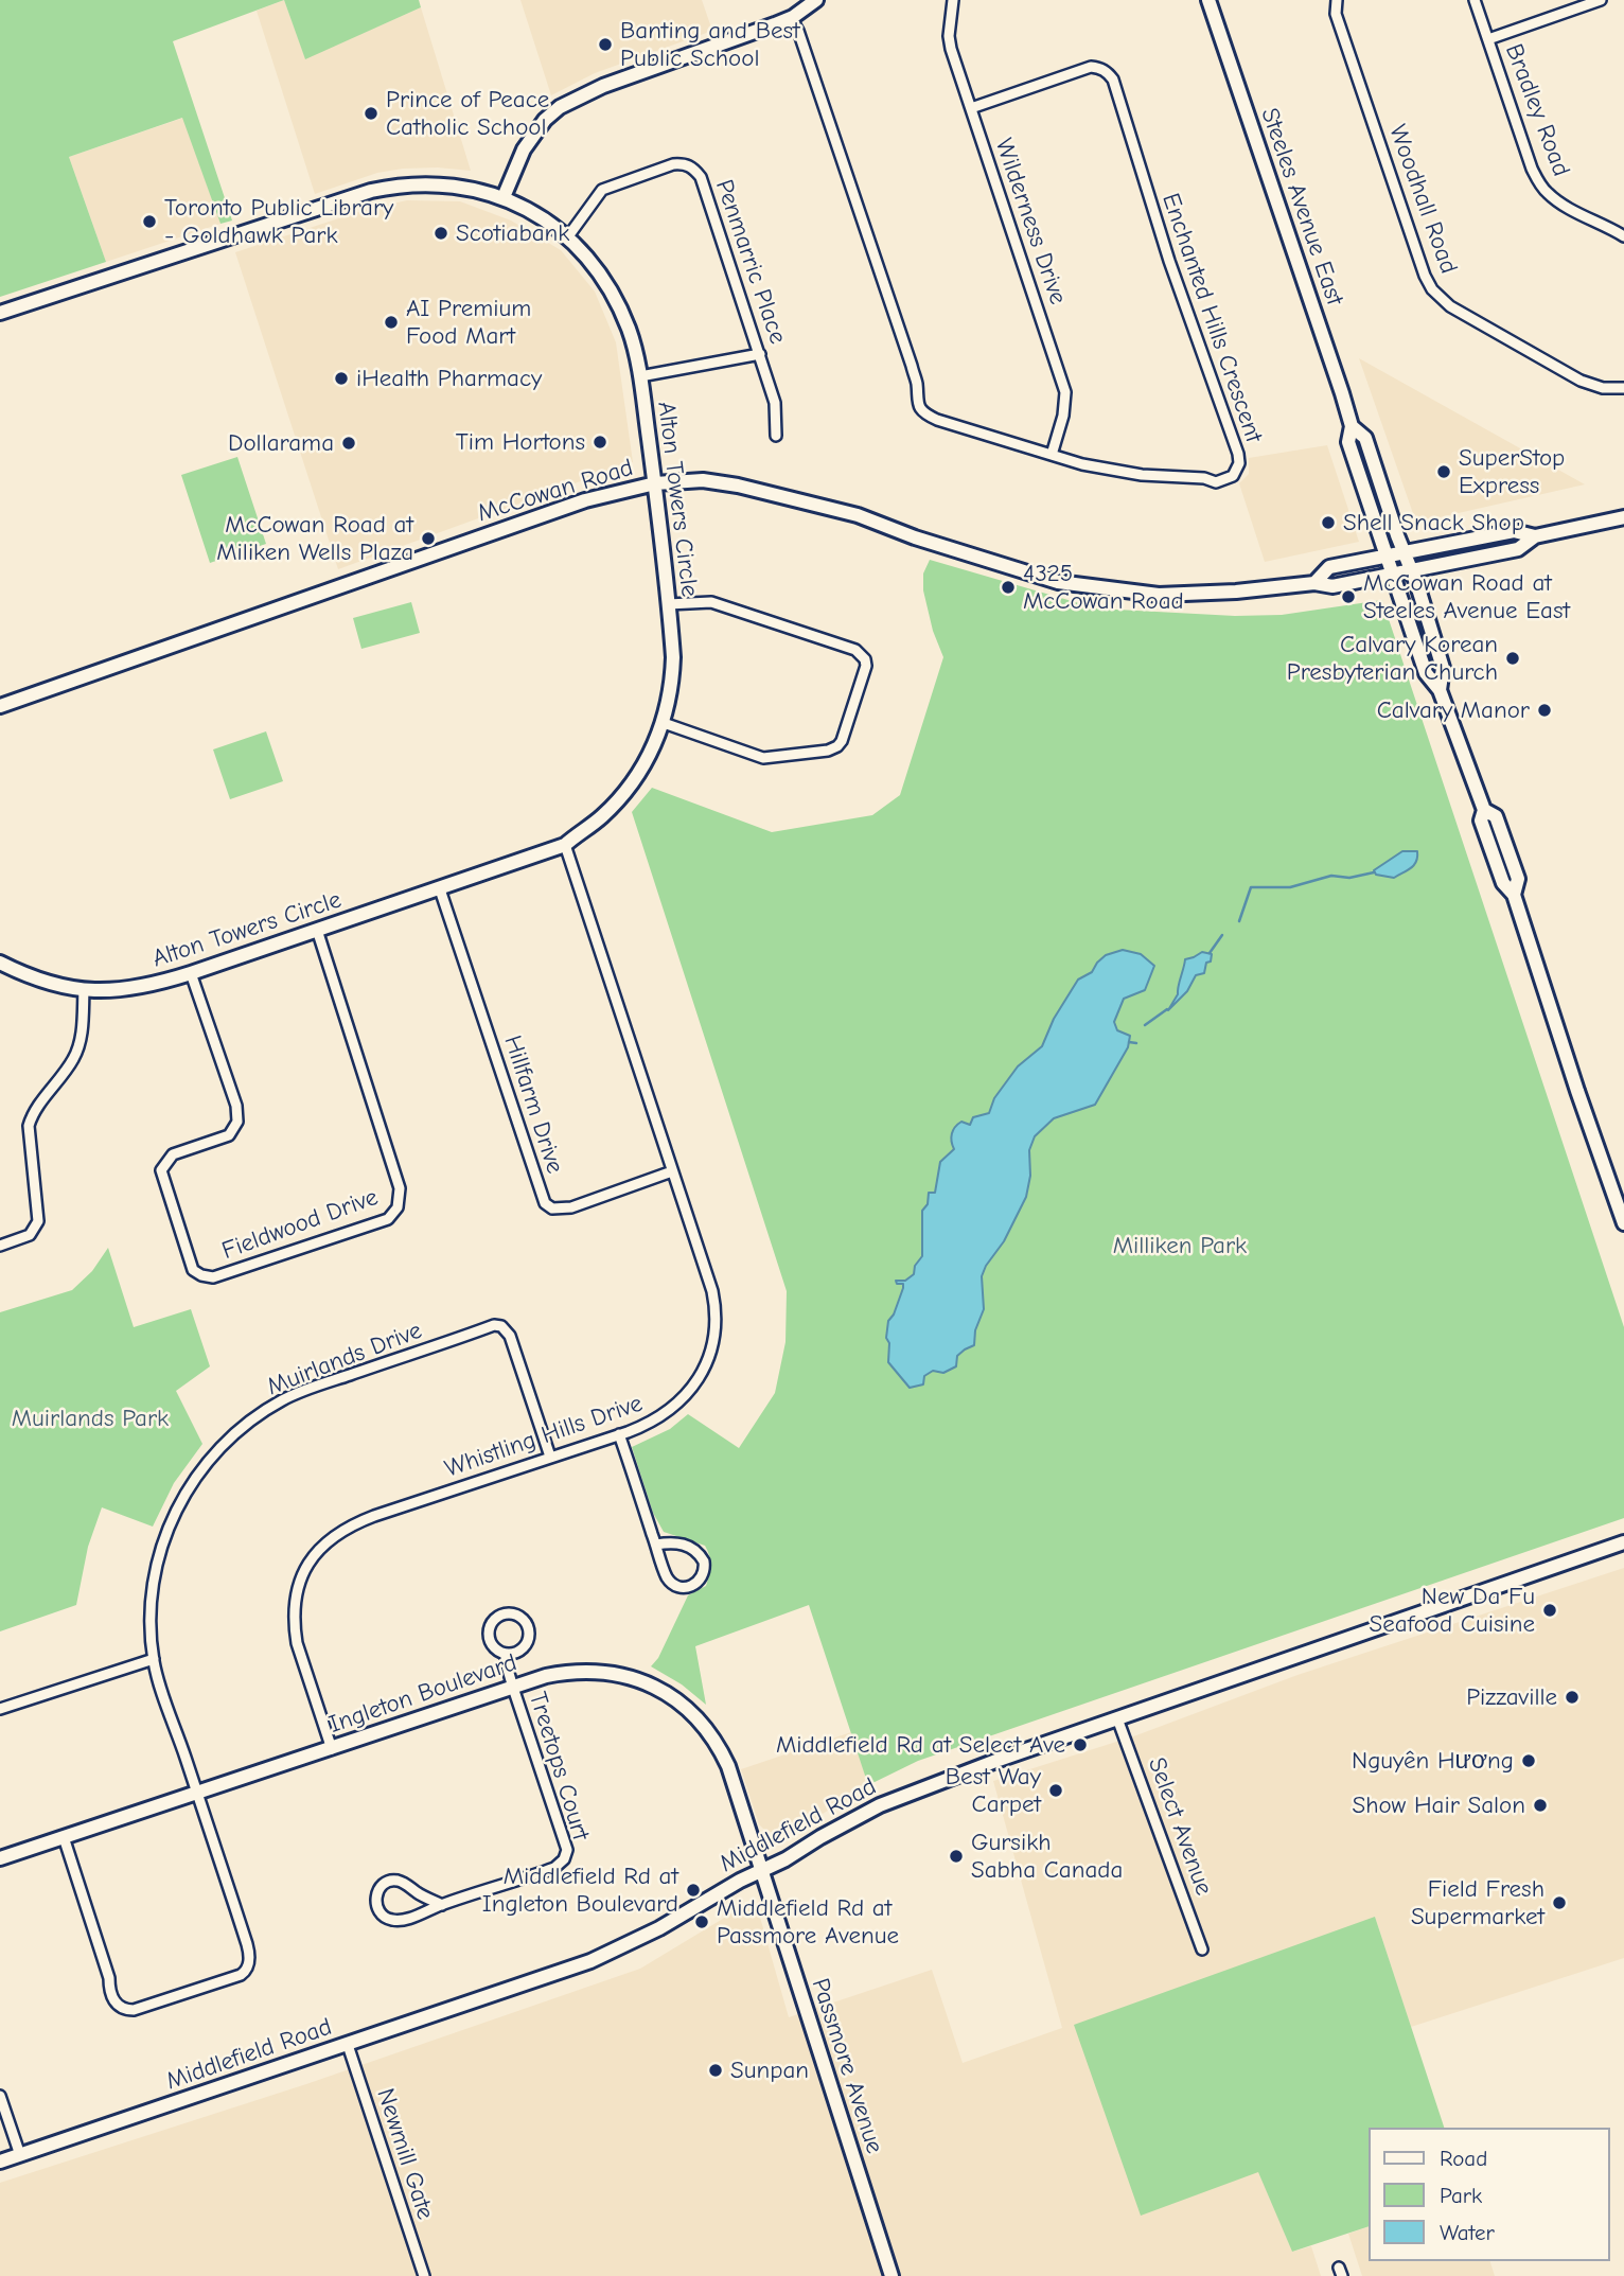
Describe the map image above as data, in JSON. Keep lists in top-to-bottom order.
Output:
{
  "streets": {
    "main road": [
      "Steeles Avenue East",
      "McCowan Road",
      "Alton Towers Circle",
      "Ingleton Boulevard",
      "Middlefield Road",
      "Passmore Avenue"
    ],
    "street": [
      "Bradley Road",
      "Woodhall Road",
      "Wilderness Drive",
      "Penmarric Place",
      "Enchanted Hills Crescent",
      "Hillfarm Drive",
      "Fieldwood Drive",
      "Muirlands Drive",
      "Whistling Hills Drive",
      "Treetops Court",
      "Select Avenue",
      "Newmill Gate"
    ]
  },
  "crossings": [
    ["Steeles Avenue East", "McCowan Road"],
    ["Wilderness Drive", "Enchanted Hills Crescent"],
    ["Penmarric Place", "Alton Towers Circle"],
    ["McCowan Road", "Alton Towers Circle"],
    ["Alton Towers Circle", "Hillfarm Drive"],
    ["Alton Towers Circle", "Fieldwood Drive"],
    ["Alton Towers Circle", "Whistling Hills Drive"],
    ["Hillfarm Drive", "Whistling Hills Drive"],
    ["Muirlands Drive", "Whistling Hills Drive"],
    ["Muirlands Drive", "Ingleton Boulevard"],
    ["Whistling Hills Drive", "Ingleton Boulevard"],
    ["Ingleton Boulevard", "Treetops Court"],
    ["Ingleton Boulevard", "Middlefield Road"],
    ["Ingleton Boulevard", "Passmore Avenue"],
    ["Middlefield Road", "Select Avenue"],
    ["Middlefield Road", "Passmore Avenue"],
    ["Middlefield Road", "Newmill Gate"]
  ],
  "parks": ["Milliken Park", "Muirlands Park"],
  "places": [
    "Banting and Best Public School",
    "Prince of Peace Catholic School",
    "Toronto Public Library - Goldhawk Park",
    "Scotiabank",
    "AI Premium Food Mart",
    "iHealth Pharmacy",
    "Tim Hortons",
    "Dollarama",
    "SuperStop Express",
    "Shell Snack Shop",
    "McCowan Road at Miliken Wells Plaza",
    "4325 McCowan Road",
    "McCowan Road at Steeles Avenue East",
    "Calvary Korean Presbyterian Church",
    "Calvary Manor",
    "New Da Fu Seafood Cuisine",
    "Pizzaville",
    "Middlefield Rd at Select Ave",
    "Nguyên Hương",
    "Best Way Carpet",
    "Show Hair Salon",
    "Gursikh Sabha Canada",
    "Middlefield Rd at Ingleton Boulevard",
    "Field Fresh Supermarket",
    "Middlefield Rd at Passmore Avenue",
    "Sunpan"
  ],
  "legend": ["Road", "Park", "Water"]
}
